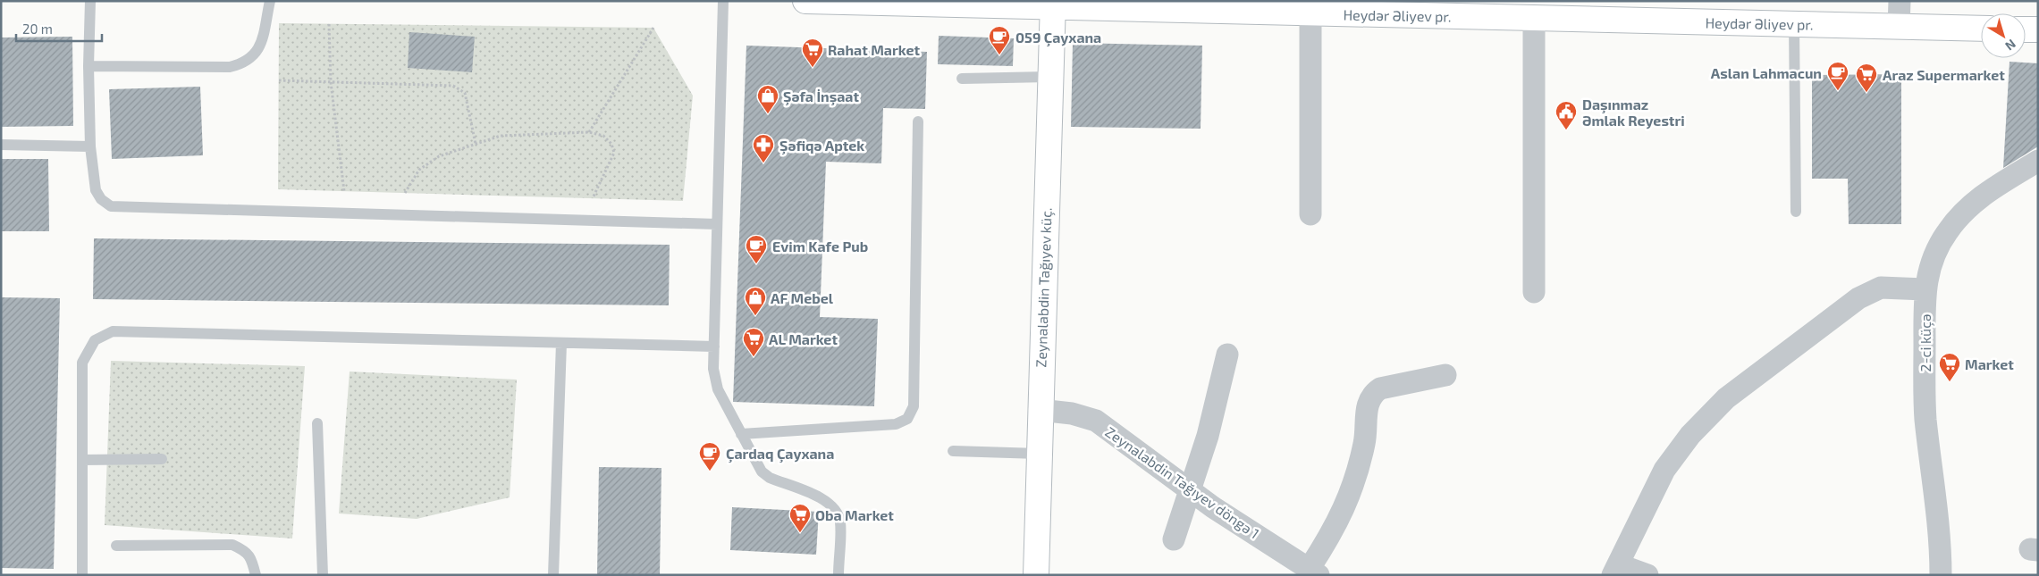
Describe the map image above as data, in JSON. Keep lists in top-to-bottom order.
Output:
{
  "streets": {
    "main road": ["Heydər Əliyev pr.", "Zeynalabdin Tağıyev küç."],
    "street": ["2-ci küçə", "Zeynalabdin Tağıyev döngə 1"]
  },
  "crossings": [
    ["Heydər Əliyev pr.", "Zeynalabdin Tağıyev küç."],
    ["Zeynalabdin Tağıyev küç.", "Zeynalabdin Tağıyev döngə 1"]
  ],
  "places": {
    "cafe": [
      "059 Çayxana",
      "Aslan Lahmacun",
      "Evim Kafe Pub",
      "Çardaq Çayxana"
    ],
    "supermarket": [
      "Rahat Market",
      "Araz Supermarket",
      "AL Market",
      "Market",
      "Oba Market"
    ],
    "shop": ["Şəfa İnşaat", "AF Mebel"],
    "public building": ["Daşınmaz Əmlak Reyestri"],
    "pharmacy": ["Şəfiqə Aptek"]
  },
  "scale_bar": "20 m",
  "north": "bottom right"
}
